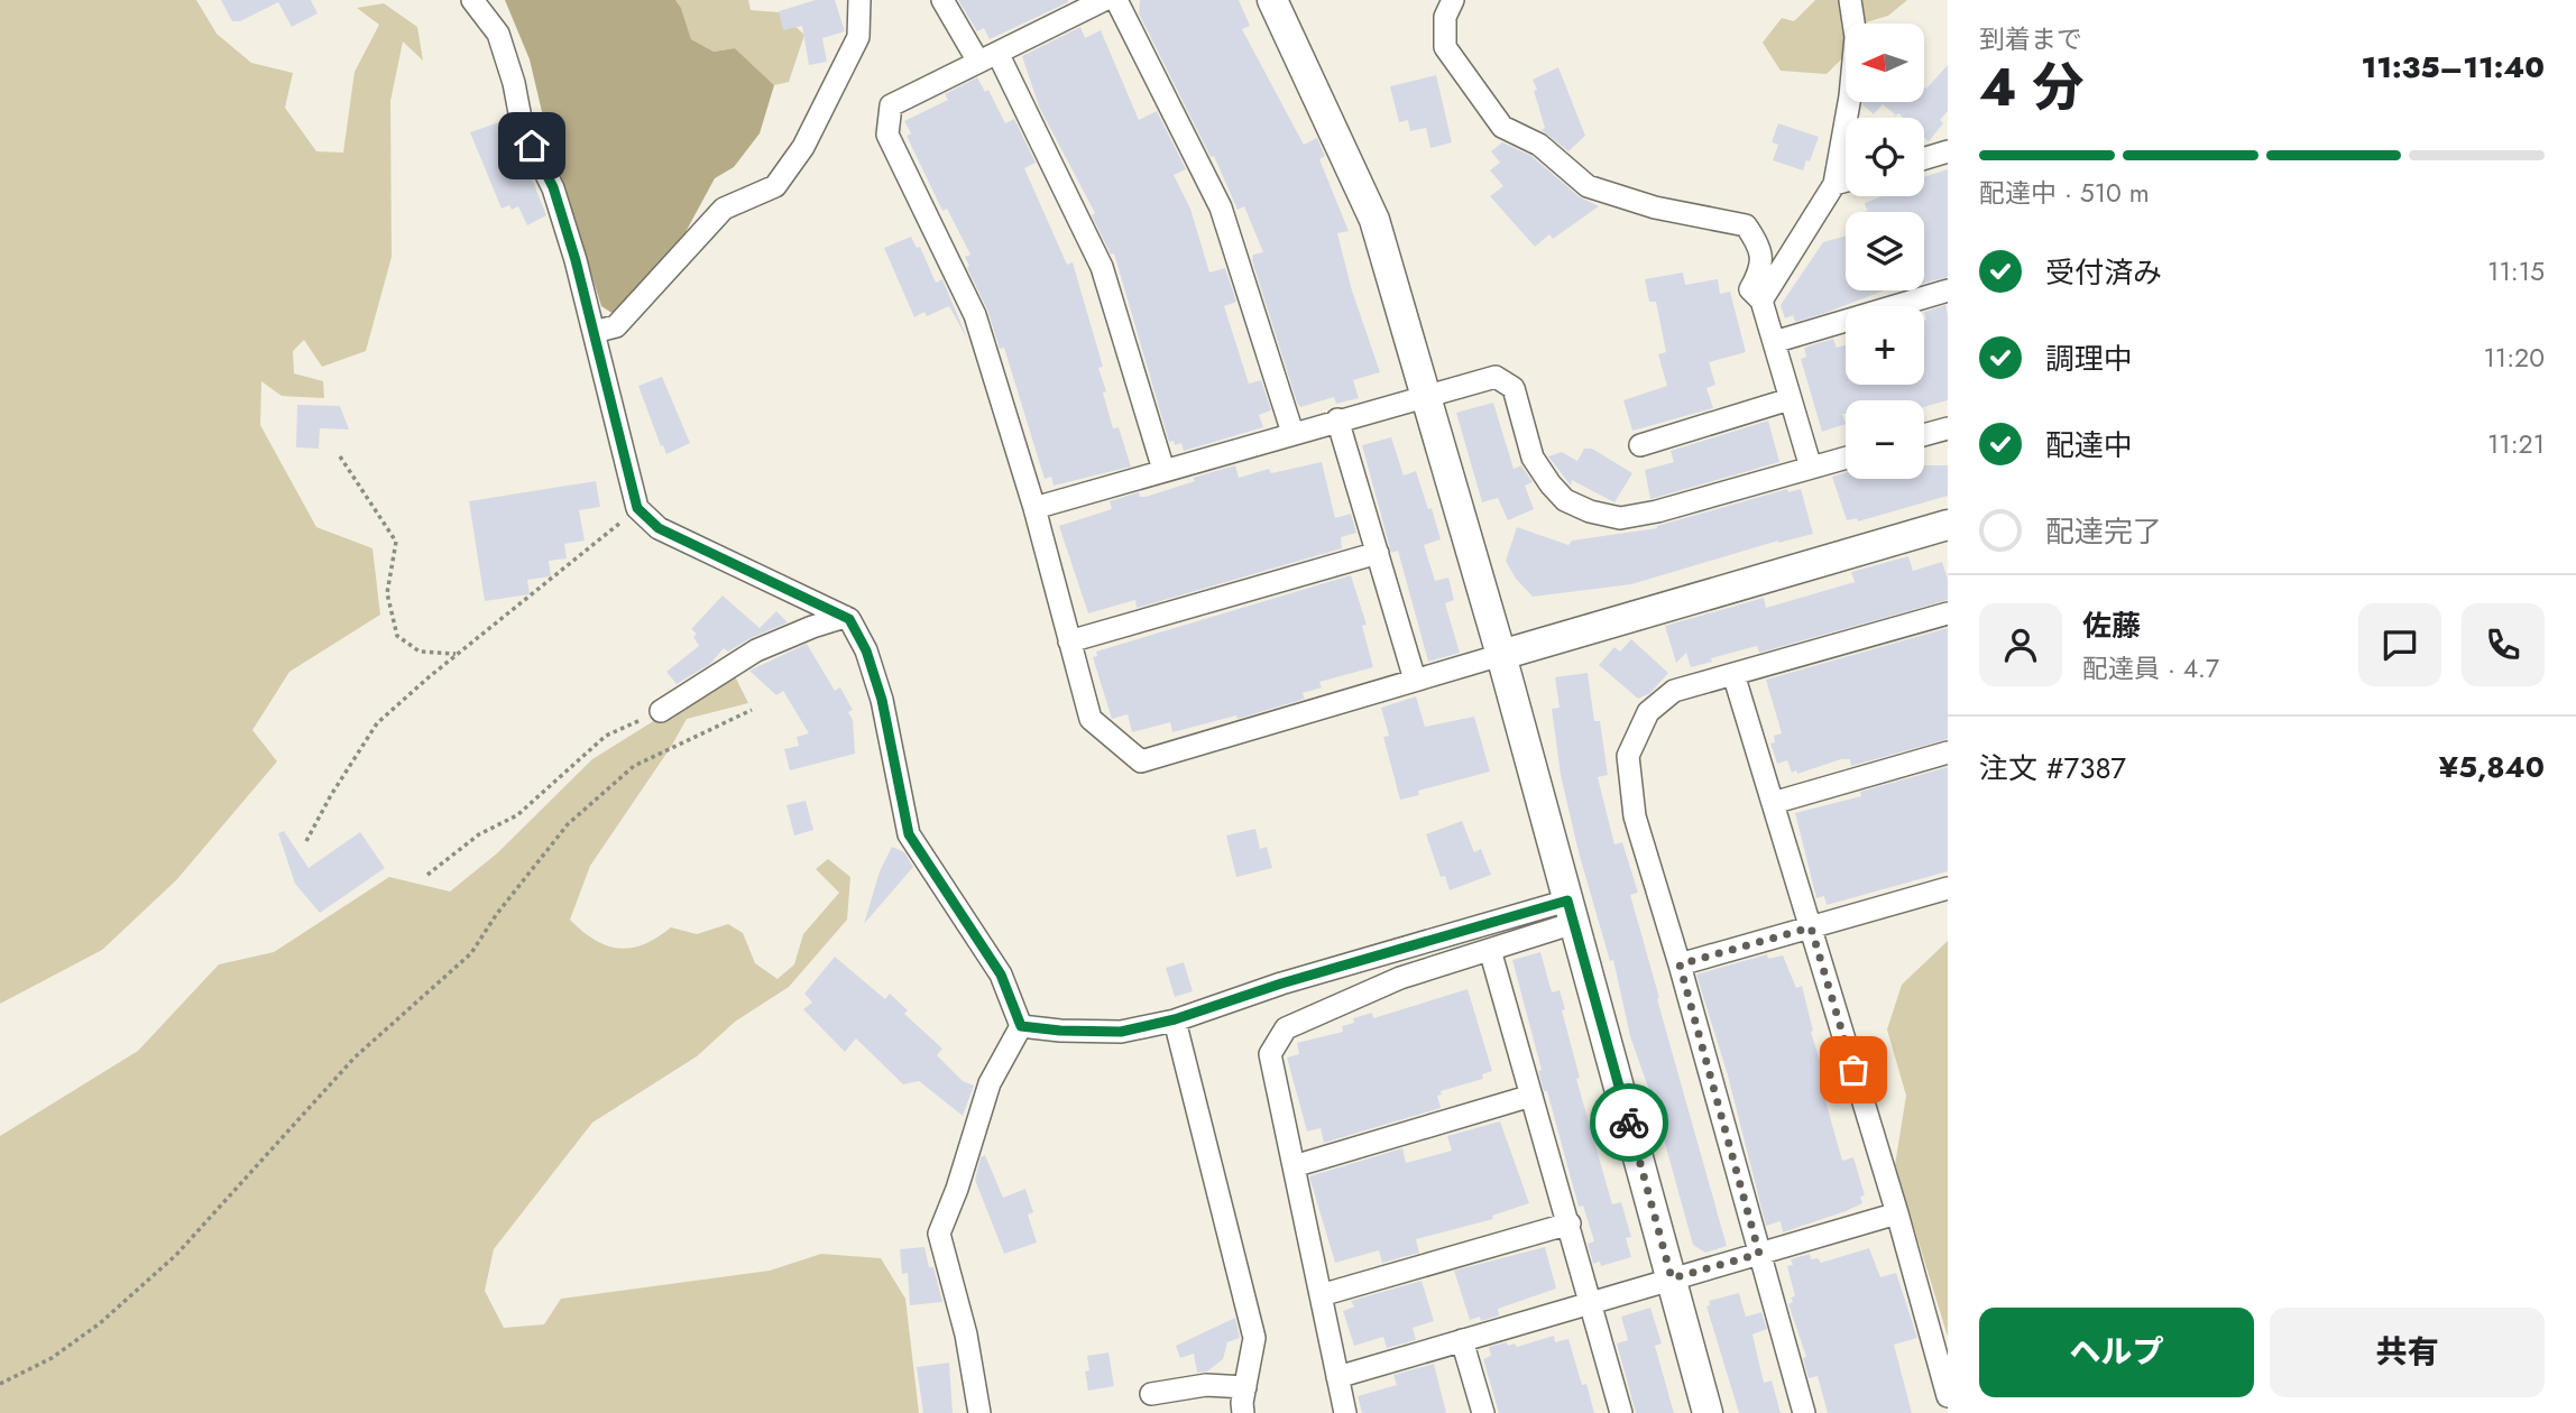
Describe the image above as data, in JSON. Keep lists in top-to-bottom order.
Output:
{
  "north": "left",
  "page": {
    "heading": ["4 分", "到着まで", "11:35–11:40"],
    "panel": [
      "佐藤",
      "配達員 · 4.7",
      "注文 #7387",
      "¥5,840"
    ],
    "map_buttons": ["+", "−"],
    "bar": "配達中 · 510 m",
    "list": [
      ["受付済み", "11:15"],
      ["調理中", "11:20"],
      ["配達中", "11:21"],
      "配達完了"
    ],
    "buttons": ["ヘルプ", "共有"]
  }
}
